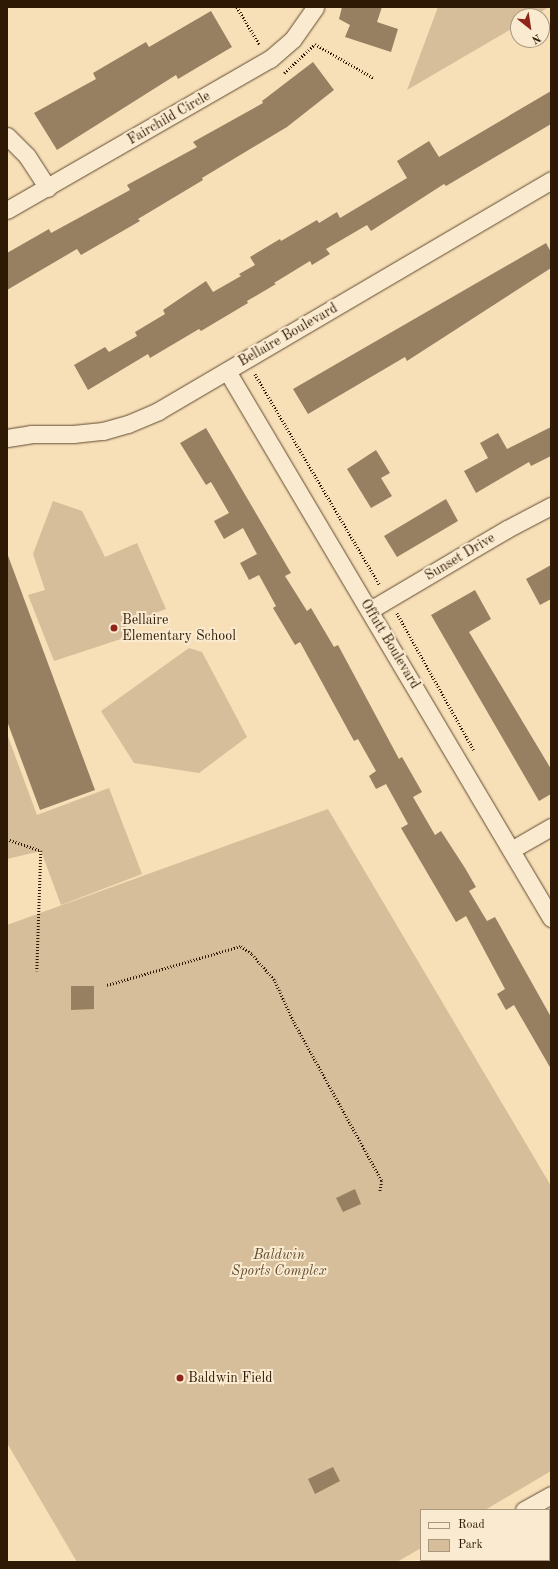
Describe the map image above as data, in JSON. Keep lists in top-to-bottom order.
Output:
{
  "streets": {
    "street": [
      "Fairchild Circle",
      "Bellaire Boulevard",
      "Sunset Drive",
      "Offutt Boulevard"
    ]
  },
  "crossings": [
    ["Bellaire Boulevard", "Offutt Boulevard"],
    ["Sunset Drive", "Offutt Boulevard"]
  ],
  "parks": ["Baldwin Sports Complex"],
  "places": ["Bellaire Elementary School", "Baldwin Field"],
  "legend": ["Road", "Park"],
  "north": "bottom right"
}
